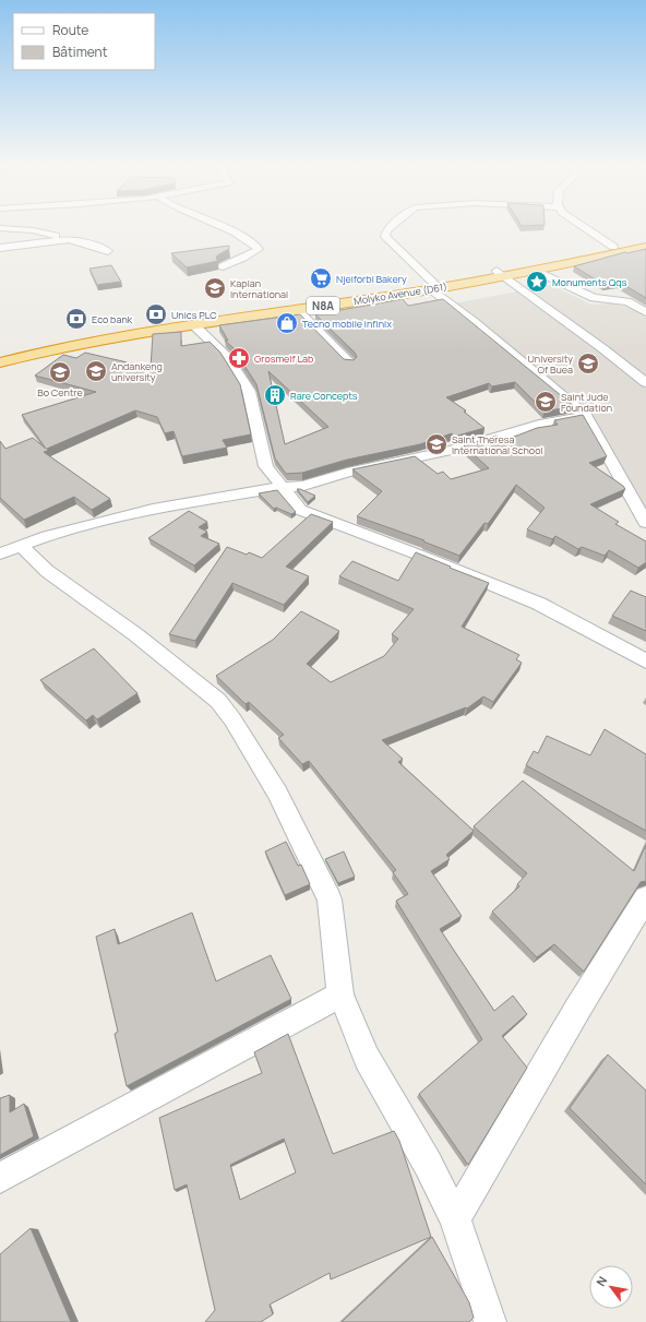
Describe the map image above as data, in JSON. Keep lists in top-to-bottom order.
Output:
{
  "streets": {
    "highway": ["Molyko Avenue (D61)", "N8A"]
  },
  "places": {
    "supermarket": ["Njeiforbi Bakery"],
    "place": ["Monuments Qqs"],
    "school or university": [
      "Kaplan International",
      "University Of Buea",
      "Andankeng university",
      "Bo Centre",
      "Saint Jude Foundation",
      "Saint Theresa International School"
    ],
    "bank": ["Unics PLC", "Eco bank"],
    "shop": ["Tecno mobile infinix"],
    "pharmacy": ["Grosmelf Lab"],
    "building": ["Rare Concepts"]
  },
  "legend": ["Route", "Bâtiment"],
  "north": "top left"
}
